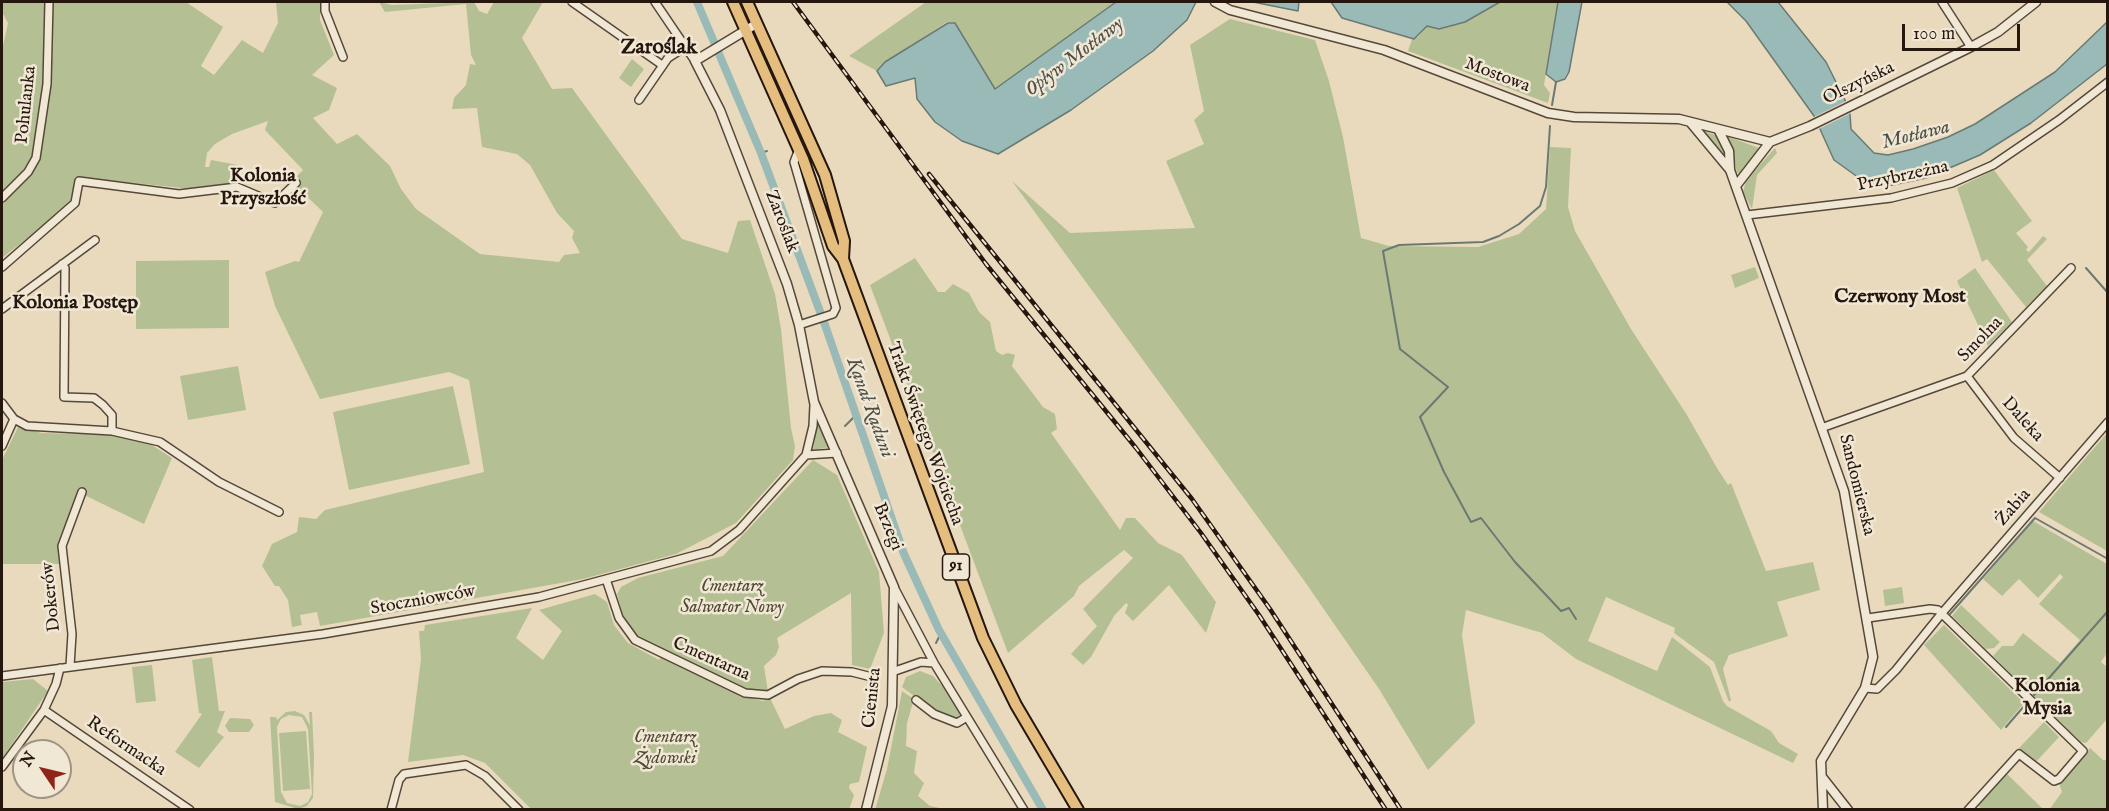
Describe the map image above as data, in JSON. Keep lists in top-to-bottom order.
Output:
{
  "streets": {
    "main road": ["Trakt Świętego Wojciecha", "91"],
    "street": [
      "Mostowa",
      "Olszyńska",
      "Pohulanka",
      "Przybrzeżna",
      "Zaroślak",
      "Smolna",
      "Daleka",
      "Sandomierska",
      "Żabia",
      "Brzegi",
      "Dokerów",
      "Stoczniowców",
      "Cmentarna",
      "Cienista",
      "Reformacka"
    ]
  },
  "crossings": [
    ["Mostowa", "Olszyńska"],
    ["Mostowa", "Sandomierska"],
    ["Przybrzeżna", "Sandomierska"],
    ["Zaroślak", "Trakt Świętego Wojciecha"],
    ["Zaroślak", "Brzegi"],
    ["Zaroślak", "Stoczniowców"],
    ["Smolna", "Daleka"],
    ["Smolna", "Sandomierska"],
    ["Daleka", "Żabia"],
    ["Sandomierska", "Żabia"],
    ["Brzegi", "Stoczniowców"],
    ["Brzegi", "Cienista"],
    ["Dokerów", "Stoczniowców"],
    ["Stoczniowców", "Cmentarna"]
  ],
  "districts": [
    "Zaroślak",
    "Kolonia Przyszłość",
    "Czerwony Most",
    "Kolonia Postęp",
    "Kolonia Mysia"
  ],
  "water": ["Opływ Motławy", "Motława", "Kanał Raduni"],
  "parks": ["Cmentarz Salwator Nowy", "Cmentarz Żydowski"],
  "scale_bar": "100 m",
  "north": "top left"
}
